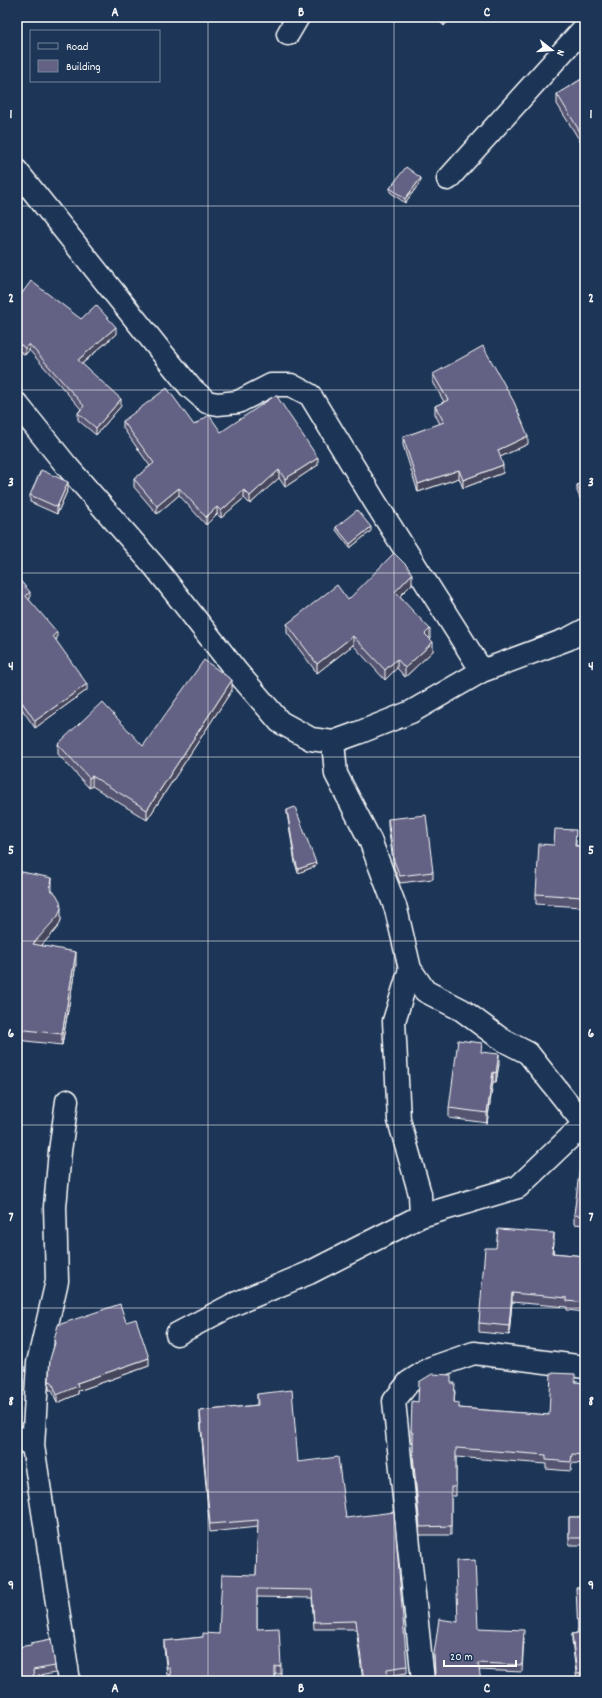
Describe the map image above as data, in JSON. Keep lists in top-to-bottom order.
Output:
{
  "legend": ["Road", "Building"],
  "scale_bar": "20 m",
  "north": "right",
  "grid": {
    "columns": ["A", "B", "C"],
    "rows": [
      "1",
      "2",
      "3",
      "4",
      "5",
      "6",
      "7",
      "8",
      "9"
    ]
  }
}
